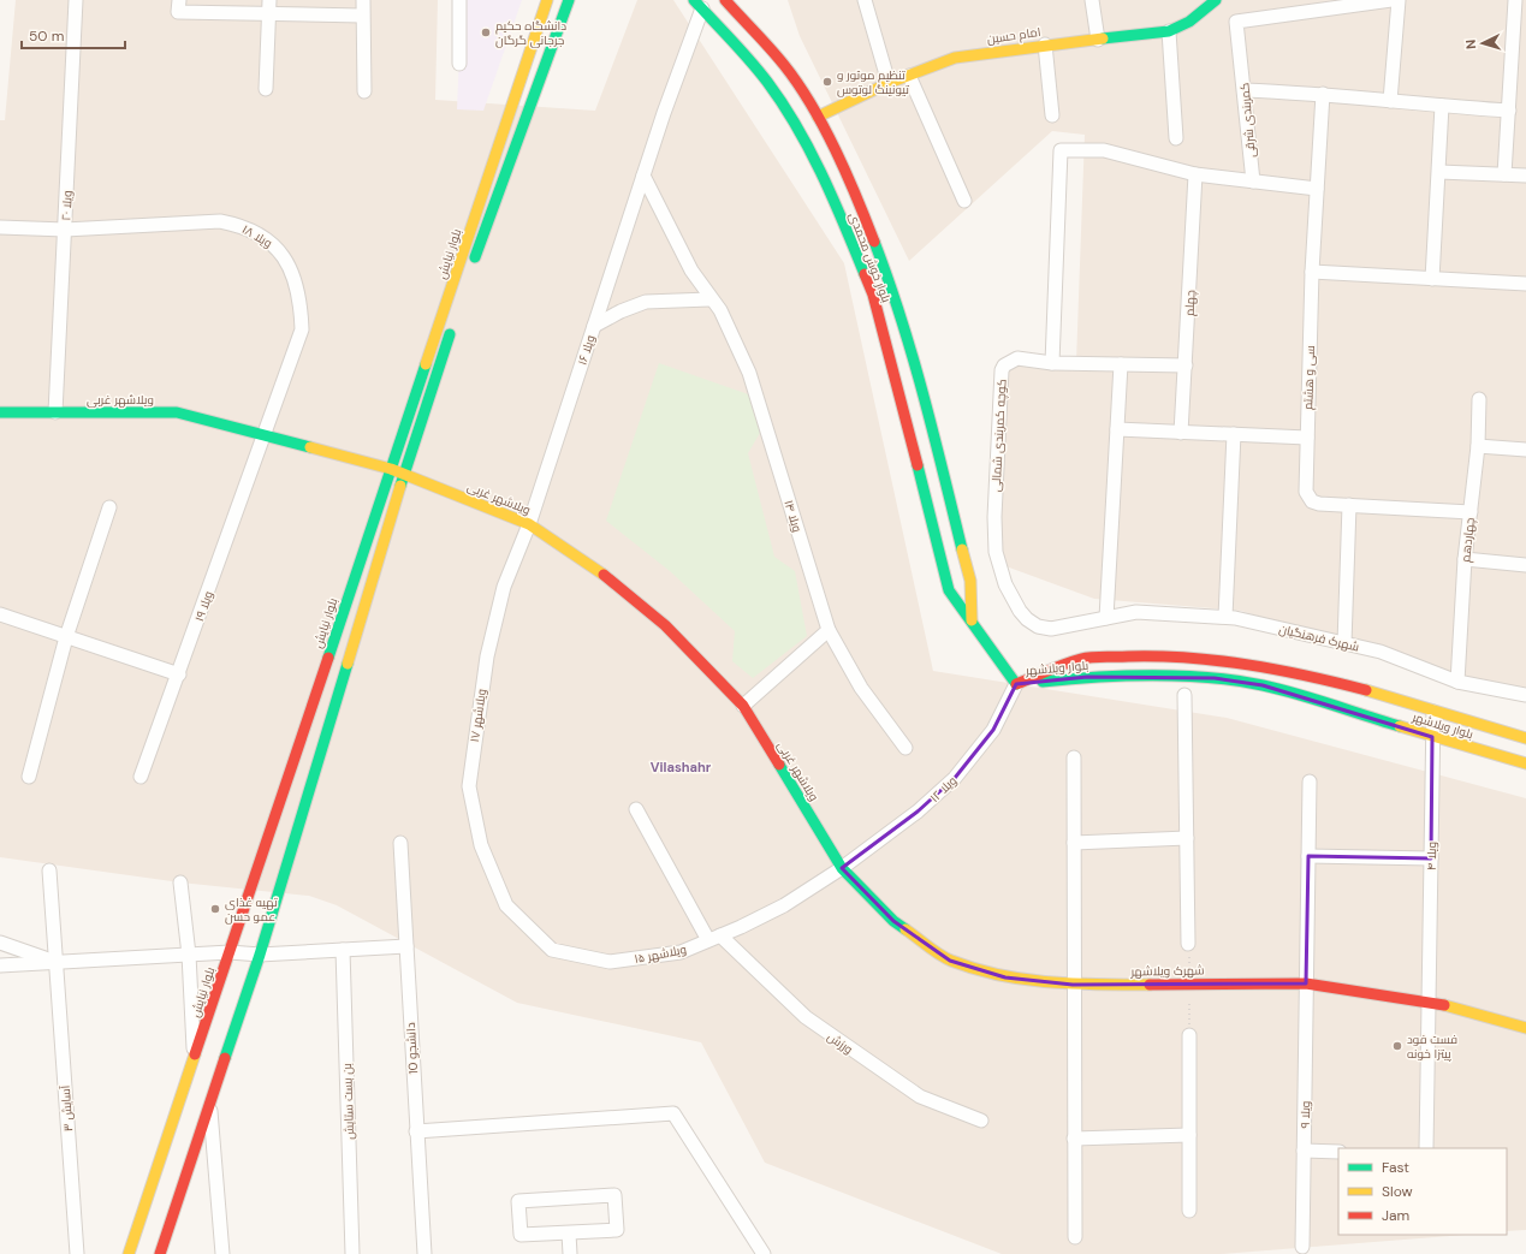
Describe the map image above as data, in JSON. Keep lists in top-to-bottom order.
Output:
{
  "streets": {
    "street": [
      "امام حسین",
      "کمربندی شرقی",
      "ویلا ۲۰",
      "ویلا ۱۸",
      "بلوار نیایش",
      "بلوار خوش محمدی",
      "چهلم",
      "۱۶ ویلا",
      "سی و هشتم",
      "ویلاشهر غربی",
      "کوچه کمربندی شمالی",
      "۱۴ ویلا",
      "چهاردهم",
      "۱۹ ویلا",
      "شهرک فرهنگیان",
      "بلوار ویلاشهر",
      "ویلاشهر ۱۷",
      "ویلا ۱۲",
      "۴ ویلا",
      "ویلاشهر ۱۵",
      "شهرک ویلاشهر",
      "ورزش",
      "دانشجو 10",
      "بن بست ستایش",
      "۳ آسایش",
      "۹ ویلا"
    ]
  },
  "crossings": [
    ["امام حسین", "بلوار خوش محمدی"],
    ["ویلا ۲۰", "ویلا ۱۸"],
    ["ویلا ۲۰", "ویلاشهر غربی"],
    ["ویلا ۱۸", "ویلاشهر غربی"],
    ["ویلا ۱۸", "۱۹ ویلا"],
    ["بلوار نیایش", "ویلاشهر غربی"],
    ["بلوار خوش محمدی", "۱۶ ویلا"],
    ["۱۶ ویلا", "ویلاشهر غربی"],
    ["۱۶ ویلا", "۱۴ ویلا"],
    ["۱۶ ویلا", "ویلاشهر ۱۷"],
    ["سی و هشتم", "چهاردهم"],
    ["ویلاشهر غربی", "۱۹ ویلا"],
    ["ویلاشهر غربی", "ویلاشهر ۱۷"],
    ["ویلاشهر غربی", "ویلا ۱۲"],
    ["ویلاشهر غربی", "ویلاشهر ۱۵"],
    ["ویلاشهر غربی", "شهرک ویلاشهر"],
    ["کوچه کمربندی شمالی", "شهرک فرهنگیان"],
    ["چهاردهم", "شهرک فرهنگیان"],
    ["بلوار ویلاشهر", "ویلا ۱۲"],
    ["بلوار ویلاشهر", "۴ ویلا"],
    ["ویلاشهر ۱۷", "ویلاشهر ۱۵"],
    ["ویلا ۱۲", "ویلاشهر ۱۵"],
    ["ویلا ۱۲", "شهرک ویلاشهر"],
    ["۴ ویلا", "شهرک ویلاشهر"],
    ["ویلاشهر ۱۵", "شهرک ویلاشهر"],
    ["ویلاشهر ۱۵", "ورزش"],
    ["شهرک ویلاشهر", "۹ ویلا"]
  ],
  "districts": ["Vilashahr"],
  "places": [
    "دانشگاه حکیم جرجانی گرگان",
    "تنظیم موتور و تیونینگ لوتوس",
    "تهیه غذای عمو حسن",
    "فست فود پیتزا خونه"
  ],
  "legend": ["Fast", "Slow", "Jam"],
  "scale_bar": "50 m",
  "north": "left"
}
